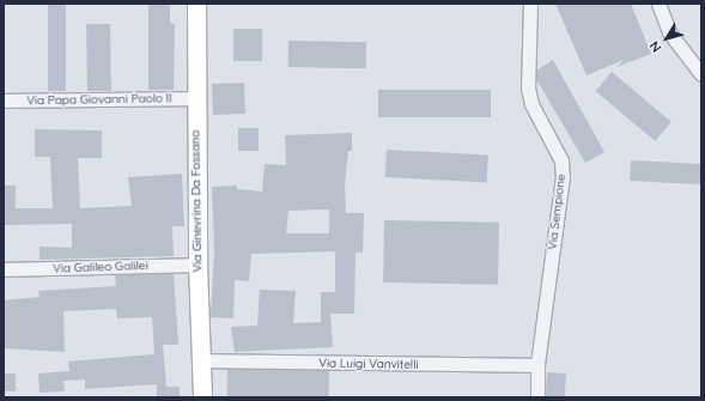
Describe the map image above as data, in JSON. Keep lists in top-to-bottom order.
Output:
{
  "streets": {
    "street": [
      "Via Papa Giovanni Paolo II",
      "Via Ginevrina Da Fossano",
      "Via Sempione",
      "Via Galileo Galilei",
      "Via Luigi Vanvitelli"
    ]
  },
  "crossings": [
    ["Via Papa Giovanni Paolo II", "Via Ginevrina Da Fossano"],
    ["Via Ginevrina Da Fossano", "Via Galileo Galilei"],
    ["Via Ginevrina Da Fossano", "Via Luigi Vanvitelli"],
    ["Via Sempione", "Via Luigi Vanvitelli"]
  ],
  "north": "bottom left"
}
